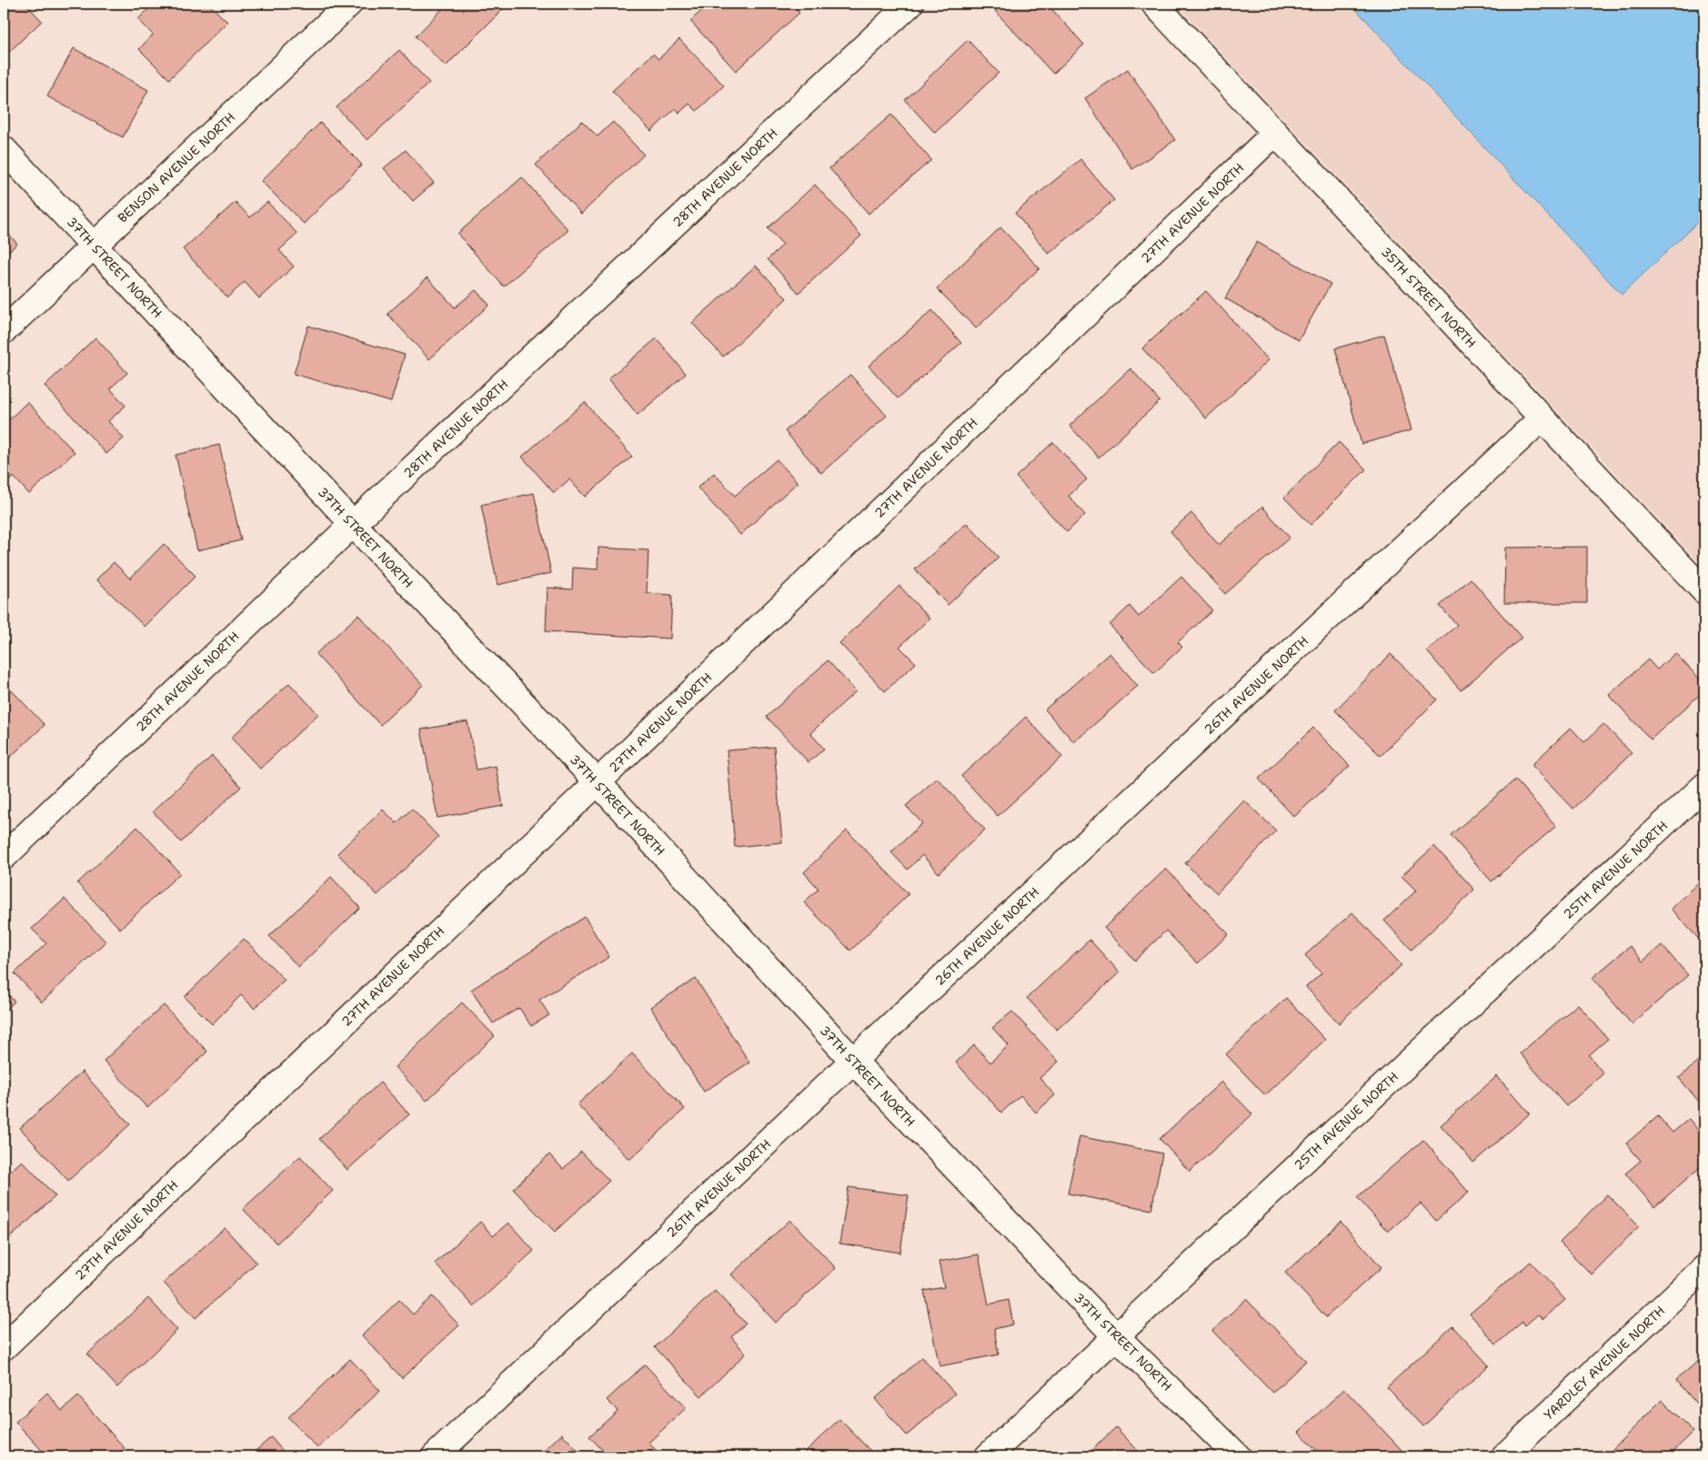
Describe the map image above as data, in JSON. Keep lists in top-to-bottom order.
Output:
{
  "streets": {
    "street": [
      "BENSON AVENUE NORTH",
      "28TH AVENUE NORTH",
      "27TH AVENUE NORTH",
      "37TH STREET NORTH",
      "35TH STREET NORTH",
      "26TH AVENUE NORTH",
      "25TH AVENUE NORTH",
      "YARDLEY AVENUE NORTH"
    ]
  },
  "crossings": [
    ["BENSON AVENUE NORTH", "37TH STREET NORTH"],
    ["28TH AVENUE NORTH", "37TH STREET NORTH"],
    ["27TH AVENUE NORTH", "37TH STREET NORTH"],
    ["27TH AVENUE NORTH", "35TH STREET NORTH"],
    ["37TH STREET NORTH", "26TH AVENUE NORTH"],
    ["37TH STREET NORTH", "25TH AVENUE NORTH"],
    ["35TH STREET NORTH", "26TH AVENUE NORTH"]
  ]
}
